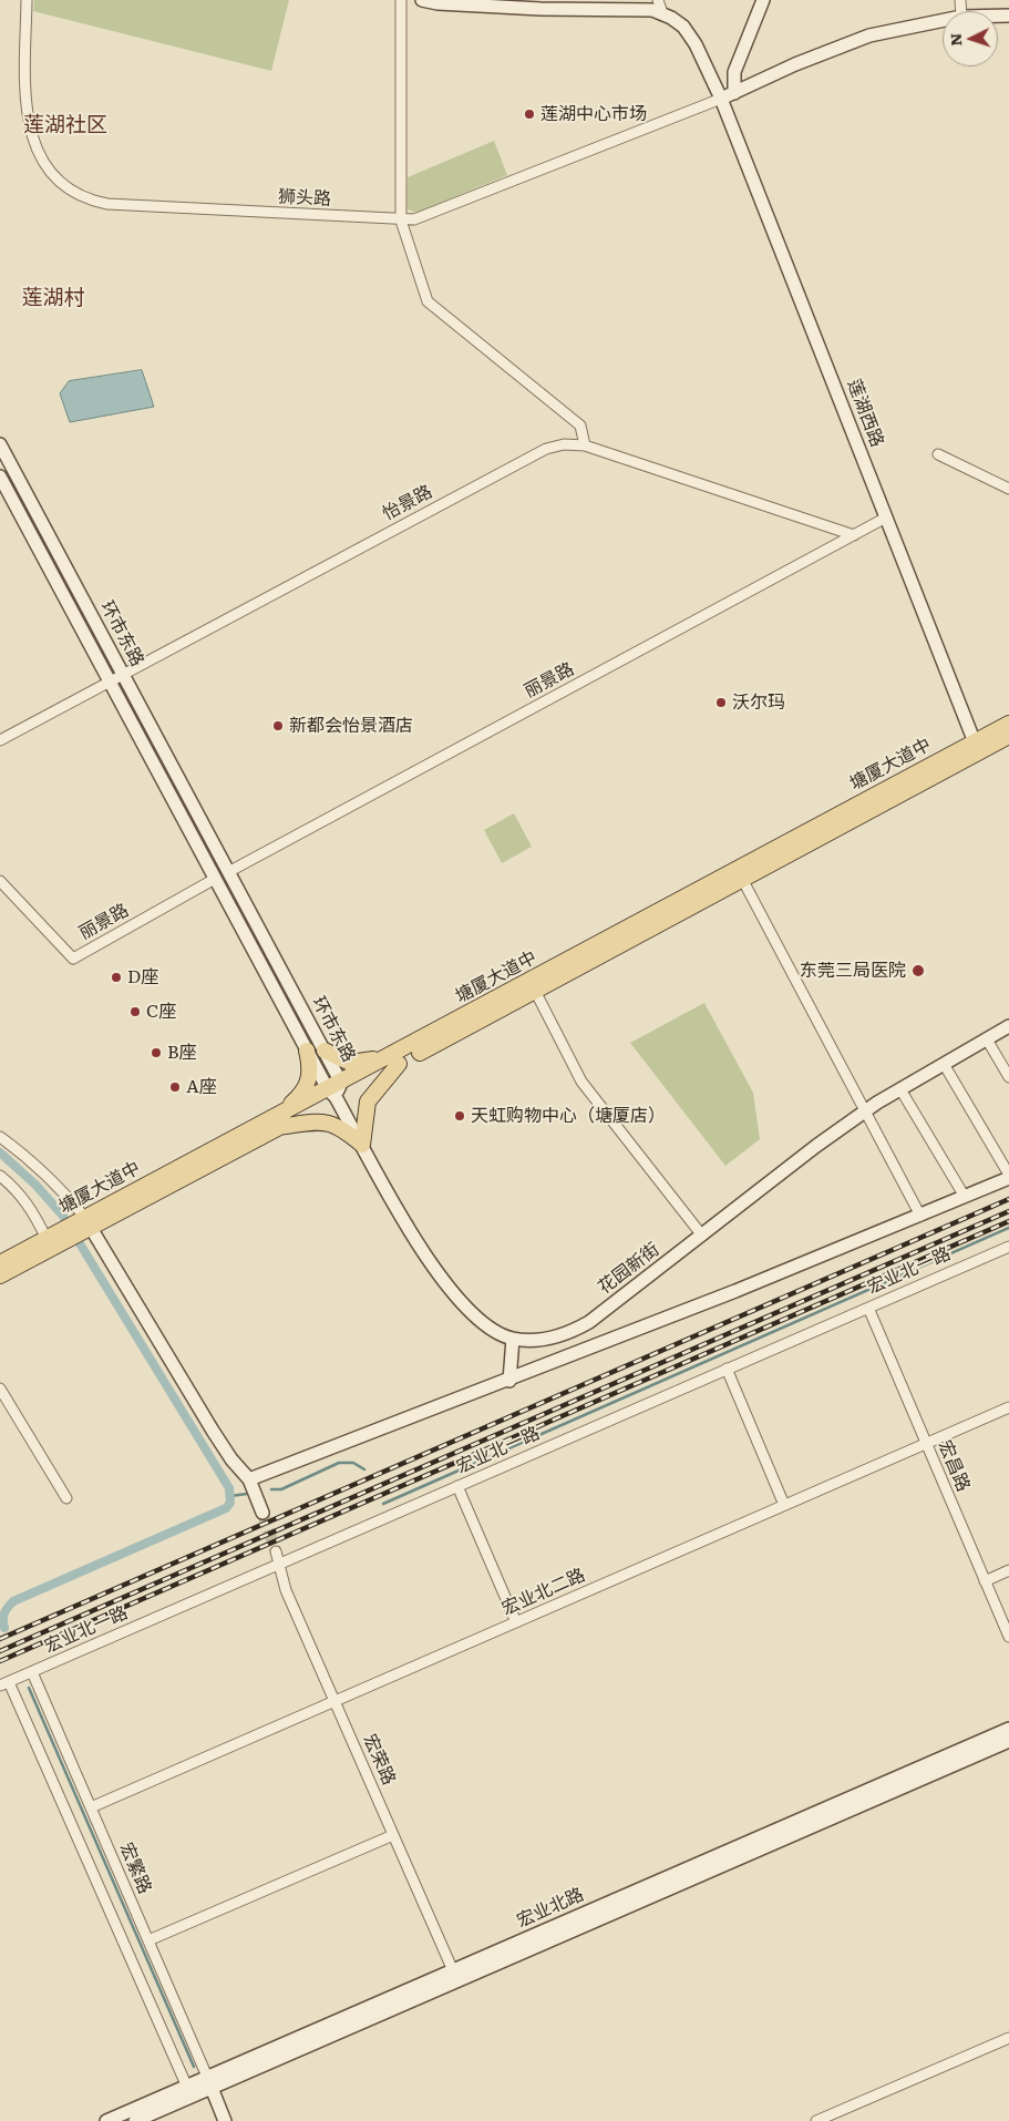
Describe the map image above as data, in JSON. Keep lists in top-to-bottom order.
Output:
{
  "streets": {
    "main road": [
      "莲湖西路",
      "环市东路",
      "塘厦大道中",
      "花园新街",
      "宏业北路"
    ],
    "street": [
      "狮头路",
      "怡景路",
      "丽景路",
      "宏业北一路",
      "宏昌路",
      "宏业北二路",
      "宏荣路",
      "宏繁路"
    ]
  },
  "crossings": [
    ["狮头路", "莲湖西路"],
    ["莲湖西路", "丽景路"],
    ["莲湖西路", "塘厦大道中"],
    ["怡景路", "环市东路"],
    ["怡景路", "丽景路"],
    ["环市东路", "丽景路"],
    ["环市东路", "塘厦大道中"],
    ["环市东路", "花园新街"],
    ["塘厦大道中", "花园新街"],
    ["宏业北一路", "宏昌路"],
    ["宏业北一路", "宏荣路"],
    ["宏业北一路", "宏繁路"],
    ["宏昌路", "宏业北二路"],
    ["宏业北二路", "宏荣路"],
    ["宏业北二路", "宏繁路"],
    ["宏荣路", "宏业北路"],
    ["宏繁路", "宏业北路"]
  ],
  "districts": ["莲湖社区", "莲湖村"],
  "places": [
    "莲湖中心市场",
    "沃尔玛",
    "新都会怡景酒店",
    "东莞三局医院",
    "D座",
    "C座",
    "B座",
    "A座",
    "天虹购物中心（塘厦店）"
  ],
  "north": "left"
}
